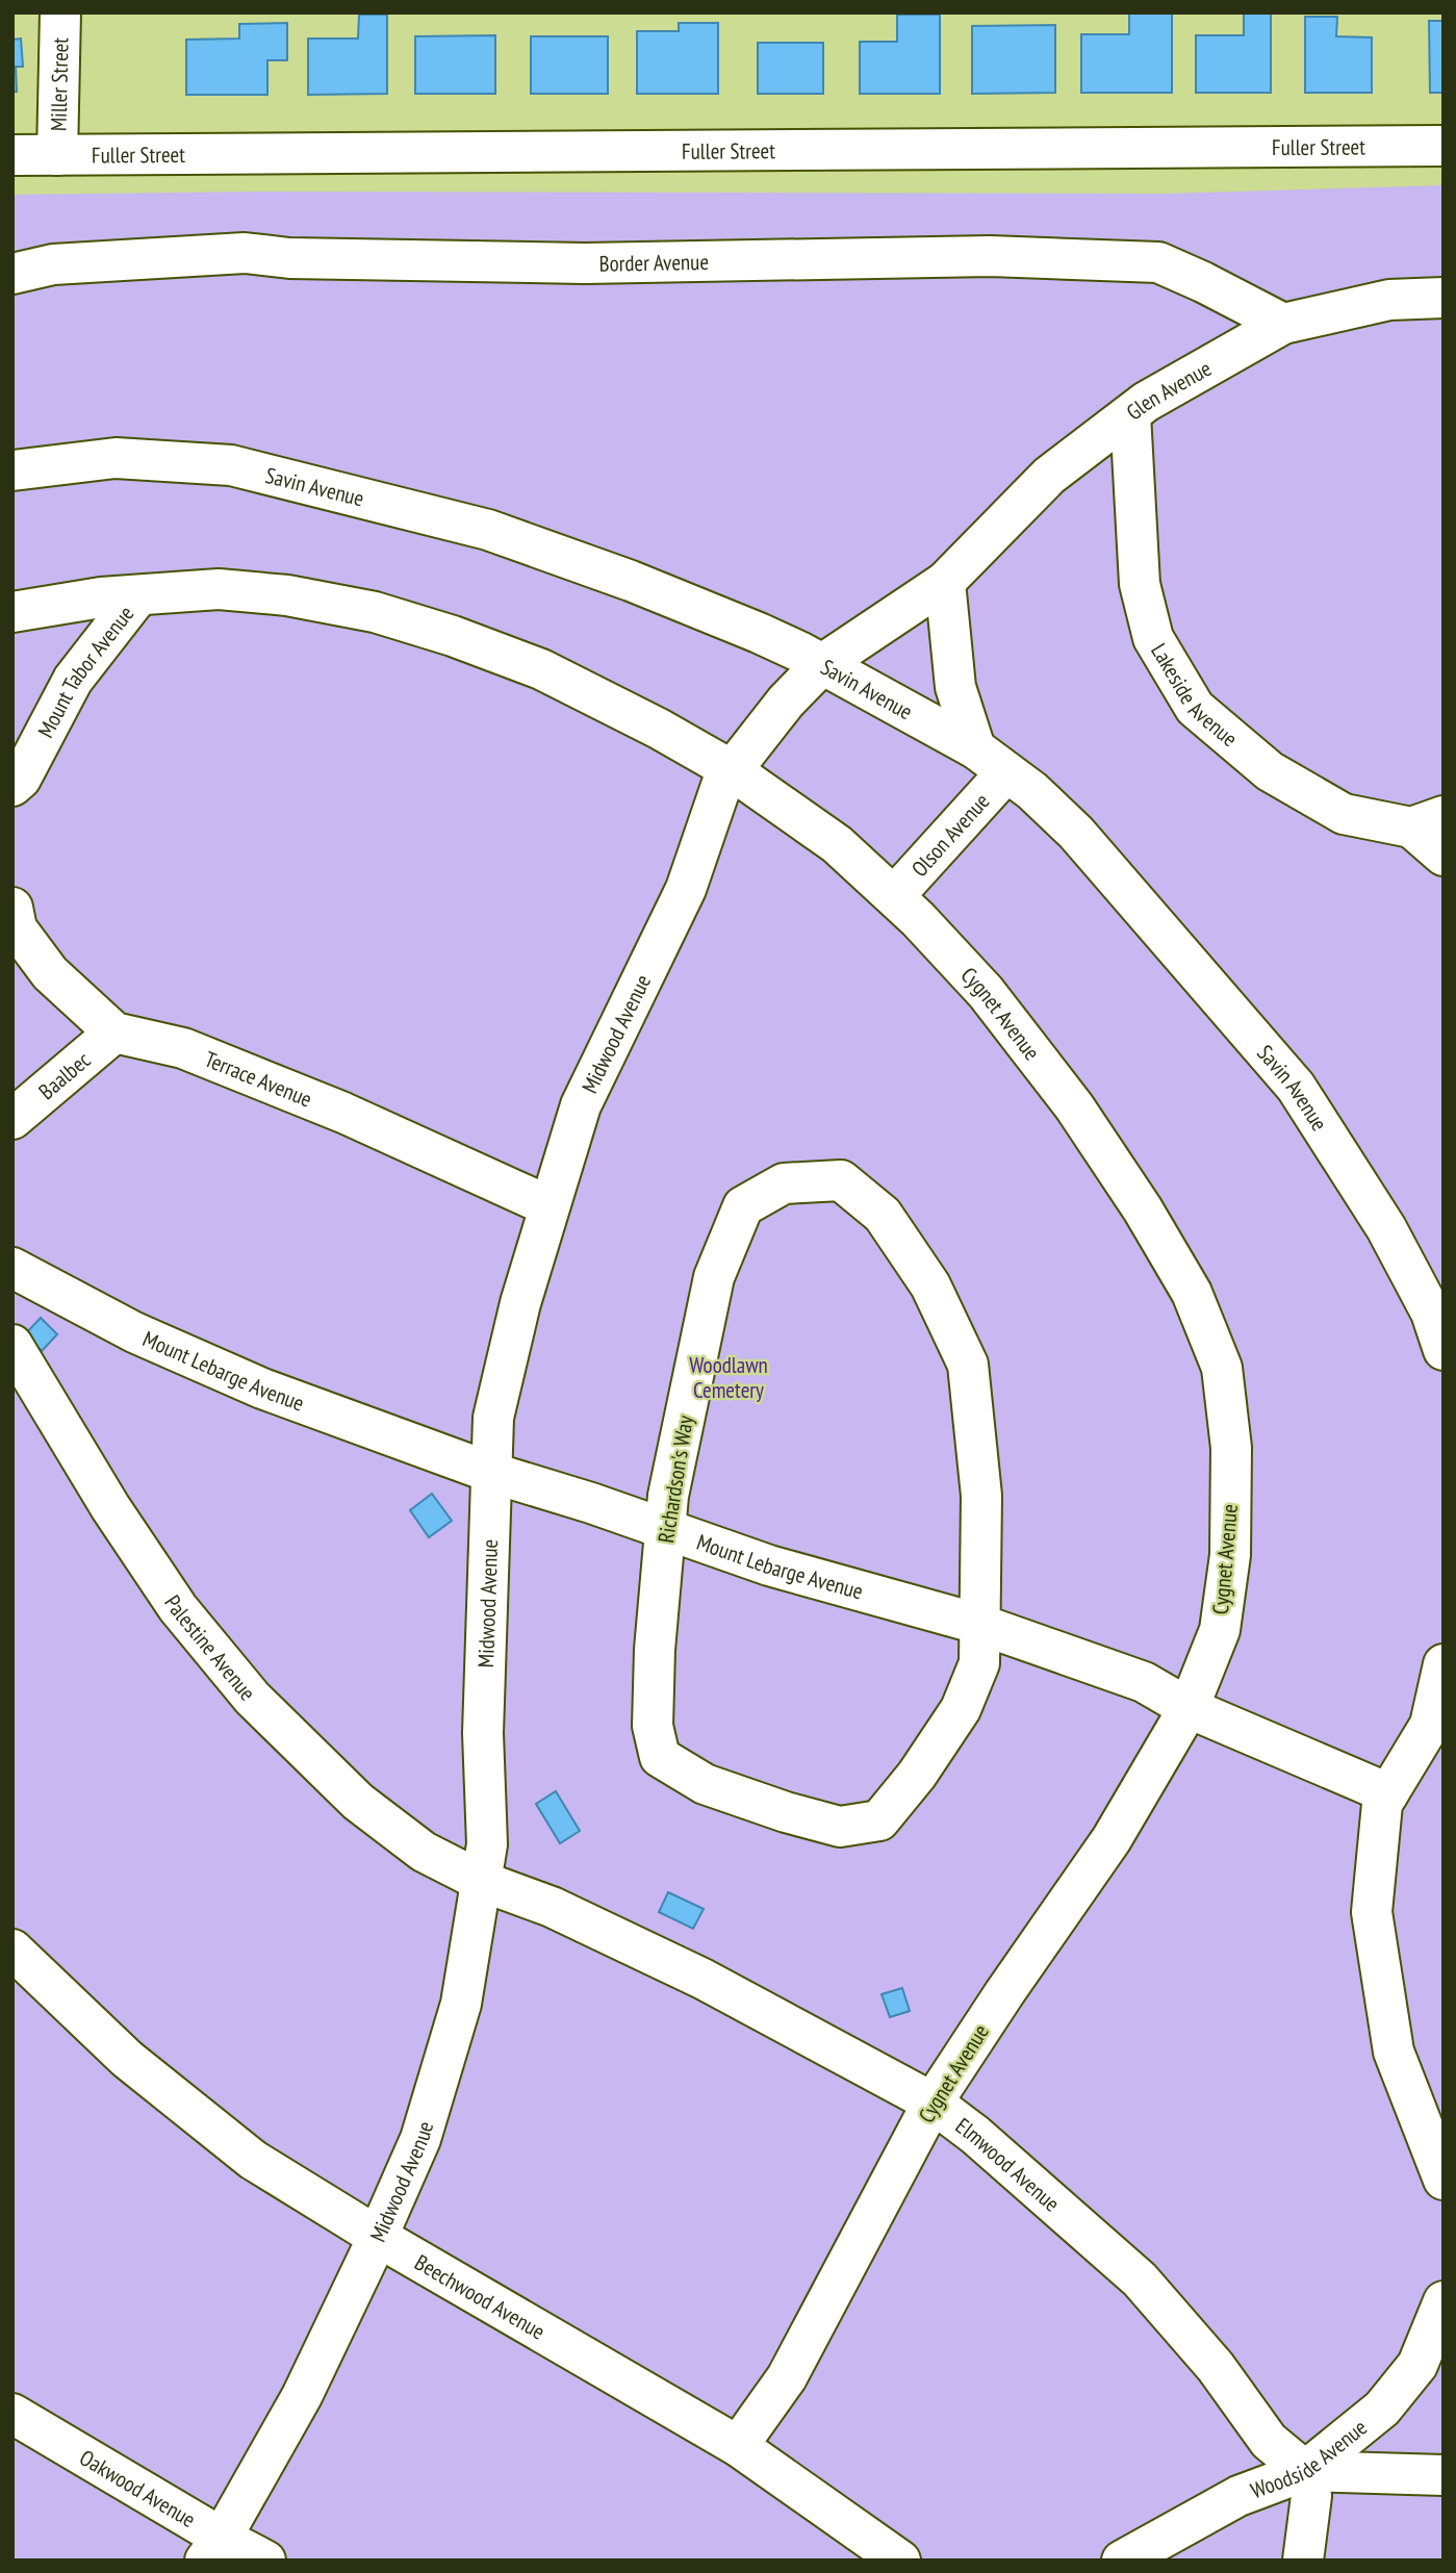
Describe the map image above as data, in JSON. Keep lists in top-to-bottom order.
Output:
{
  "streets": {
    "street": [
      "Miller Street",
      "Fuller Street",
      "Border Avenue",
      "Glen Avenue",
      "Savin Avenue",
      "Mount Tabor Avenue",
      "Lakeside Avenue",
      "Olson Avenue",
      "Cygnet Avenue",
      "Midwood Avenue",
      "Baalbec",
      "Terrace Avenue",
      "Mount Lebarge Avenue",
      "Richardson's Way",
      "Palestine Avenue",
      "Elmwood Avenue",
      "Beechwood Avenue",
      "Woodside Avenue",
      "Oakwood Avenue"
    ]
  },
  "crossings": [
    ["Miller Street", "Fuller Street"],
    ["Border Avenue", "Glen Avenue"],
    ["Glen Avenue", "Savin Avenue"],
    ["Glen Avenue", "Lakeside Avenue"],
    ["Glen Avenue", "Midwood Avenue"],
    ["Savin Avenue", "Olson Avenue"],
    ["Savin Avenue", "Midwood Avenue"],
    ["Olson Avenue", "Cygnet Avenue"],
    ["Cygnet Avenue", "Midwood Avenue"],
    ["Cygnet Avenue", "Mount Lebarge Avenue"],
    ["Cygnet Avenue", "Elmwood Avenue"],
    ["Cygnet Avenue", "Beechwood Avenue"],
    ["Midwood Avenue", "Terrace Avenue"],
    ["Midwood Avenue", "Mount Lebarge Avenue"],
    ["Midwood Avenue", "Palestine Avenue"],
    ["Midwood Avenue", "Elmwood Avenue"],
    ["Midwood Avenue", "Beechwood Avenue"],
    ["Midwood Avenue", "Oakwood Avenue"],
    ["Baalbec", "Terrace Avenue"],
    ["Mount Lebarge Avenue", "Richardson's Way"],
    ["Palestine Avenue", "Elmwood Avenue"],
    ["Elmwood Avenue", "Woodside Avenue"]
  ],
  "parks": ["Woodlawn Cemetery"]
}
